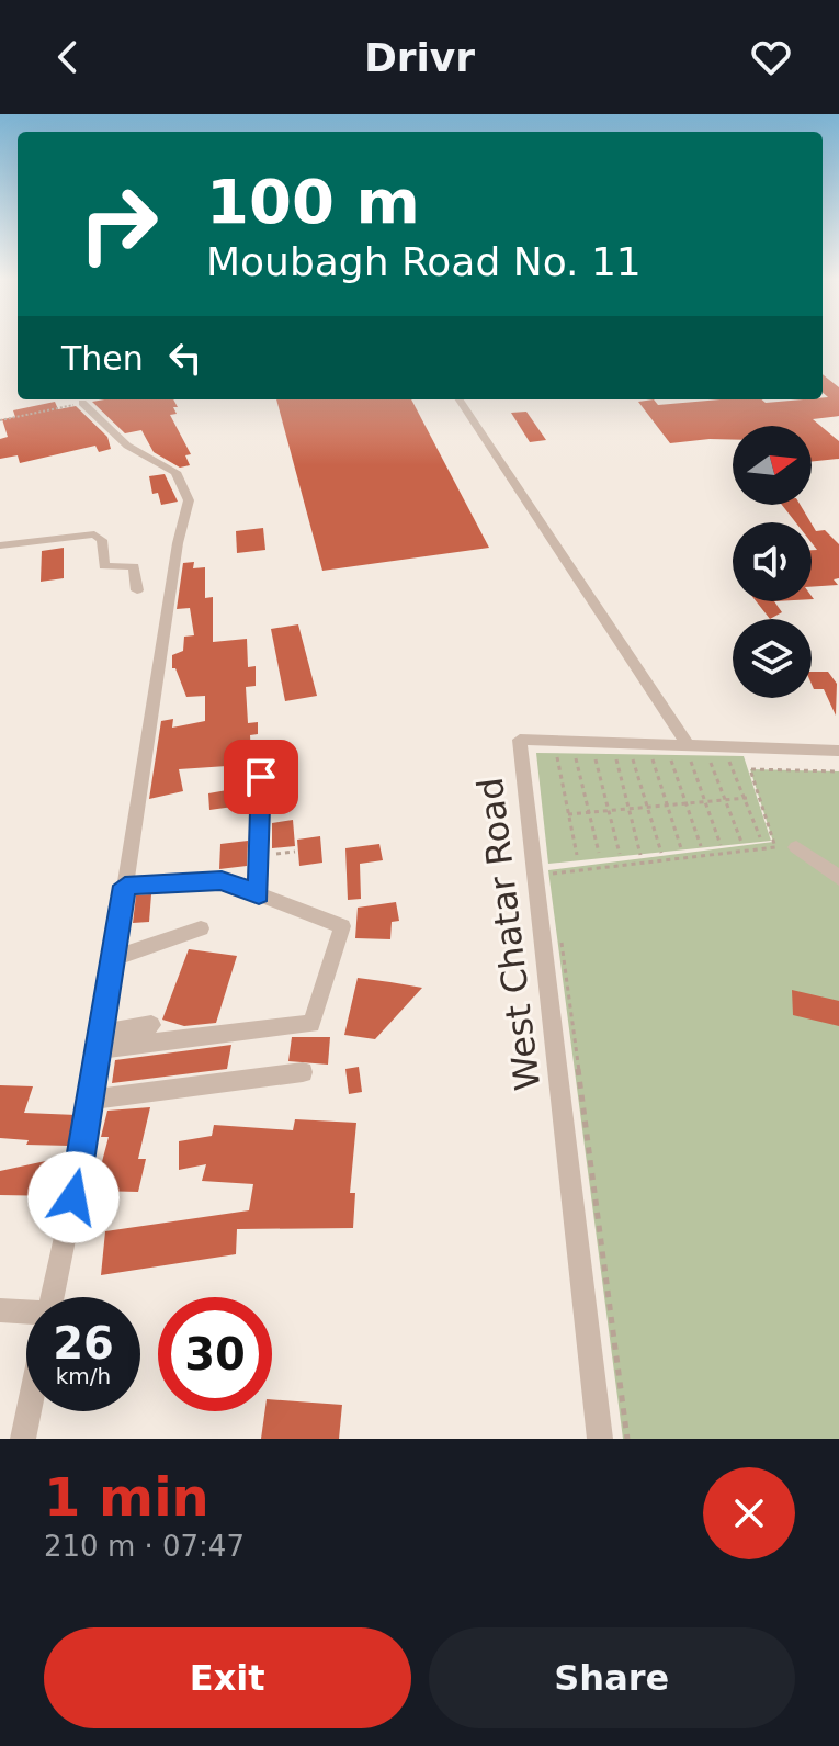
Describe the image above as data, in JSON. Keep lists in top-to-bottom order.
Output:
{
  "streets": {
    "street": ["West Chatar Road"]
  },
  "north": "right",
  "page": {
    "header": "Drivr",
    "turn": ["100 m", "Moubagh Road No. 11"],
    "then": "Then",
    "speed": "26 km/h",
    "limit": "30",
    "heading": ["1 min", "210 m · 07:47"],
    "buttons": ["Exit", "Share"]
  }
}
